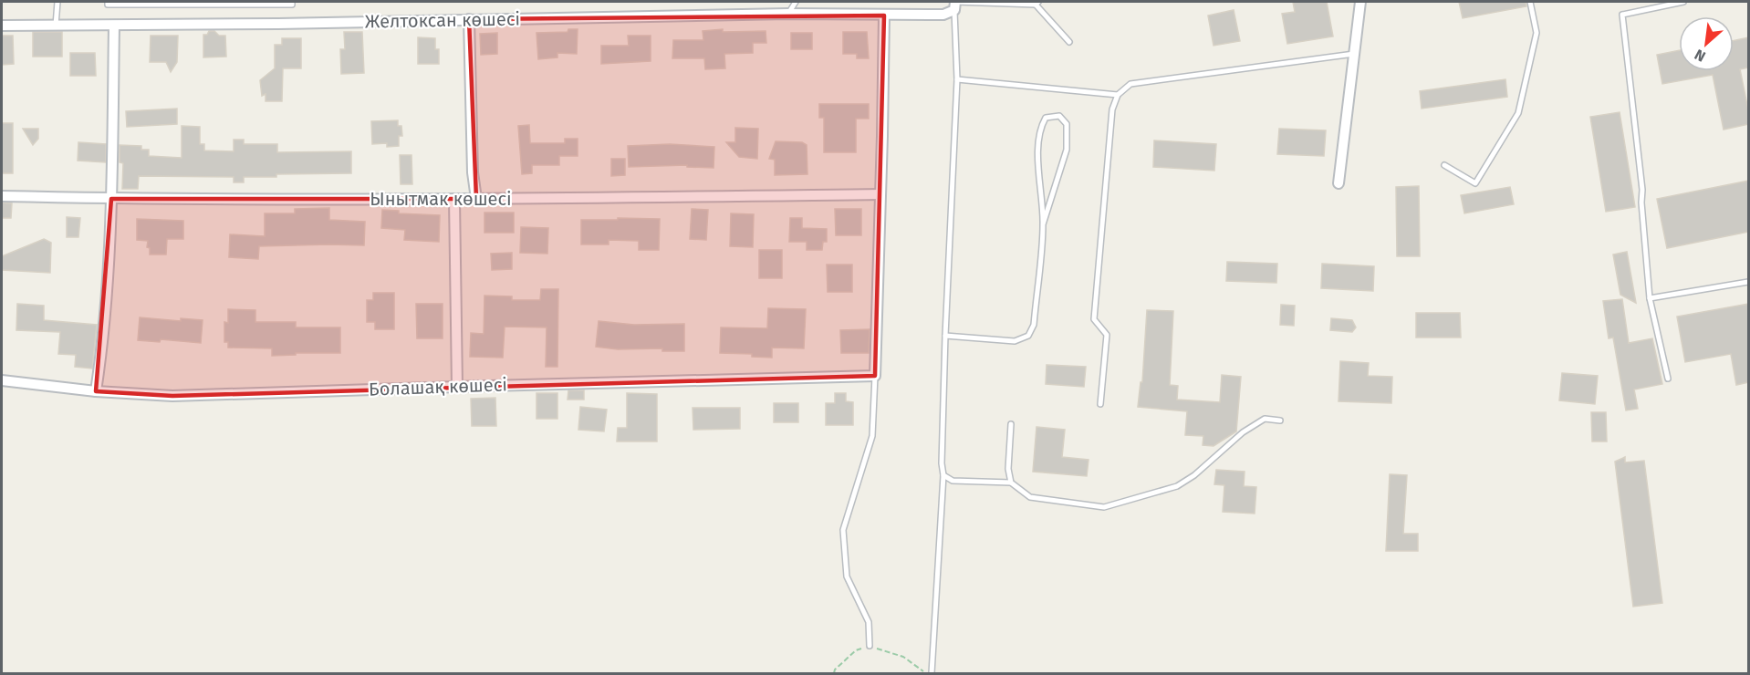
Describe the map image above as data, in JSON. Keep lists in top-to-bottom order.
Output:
{
  "streets": {
    "street": ["Желтоксан көшесі", "Ынытмак көшесі", "Болашақ көшесі"]
  },
  "north": "bottom left"
}
